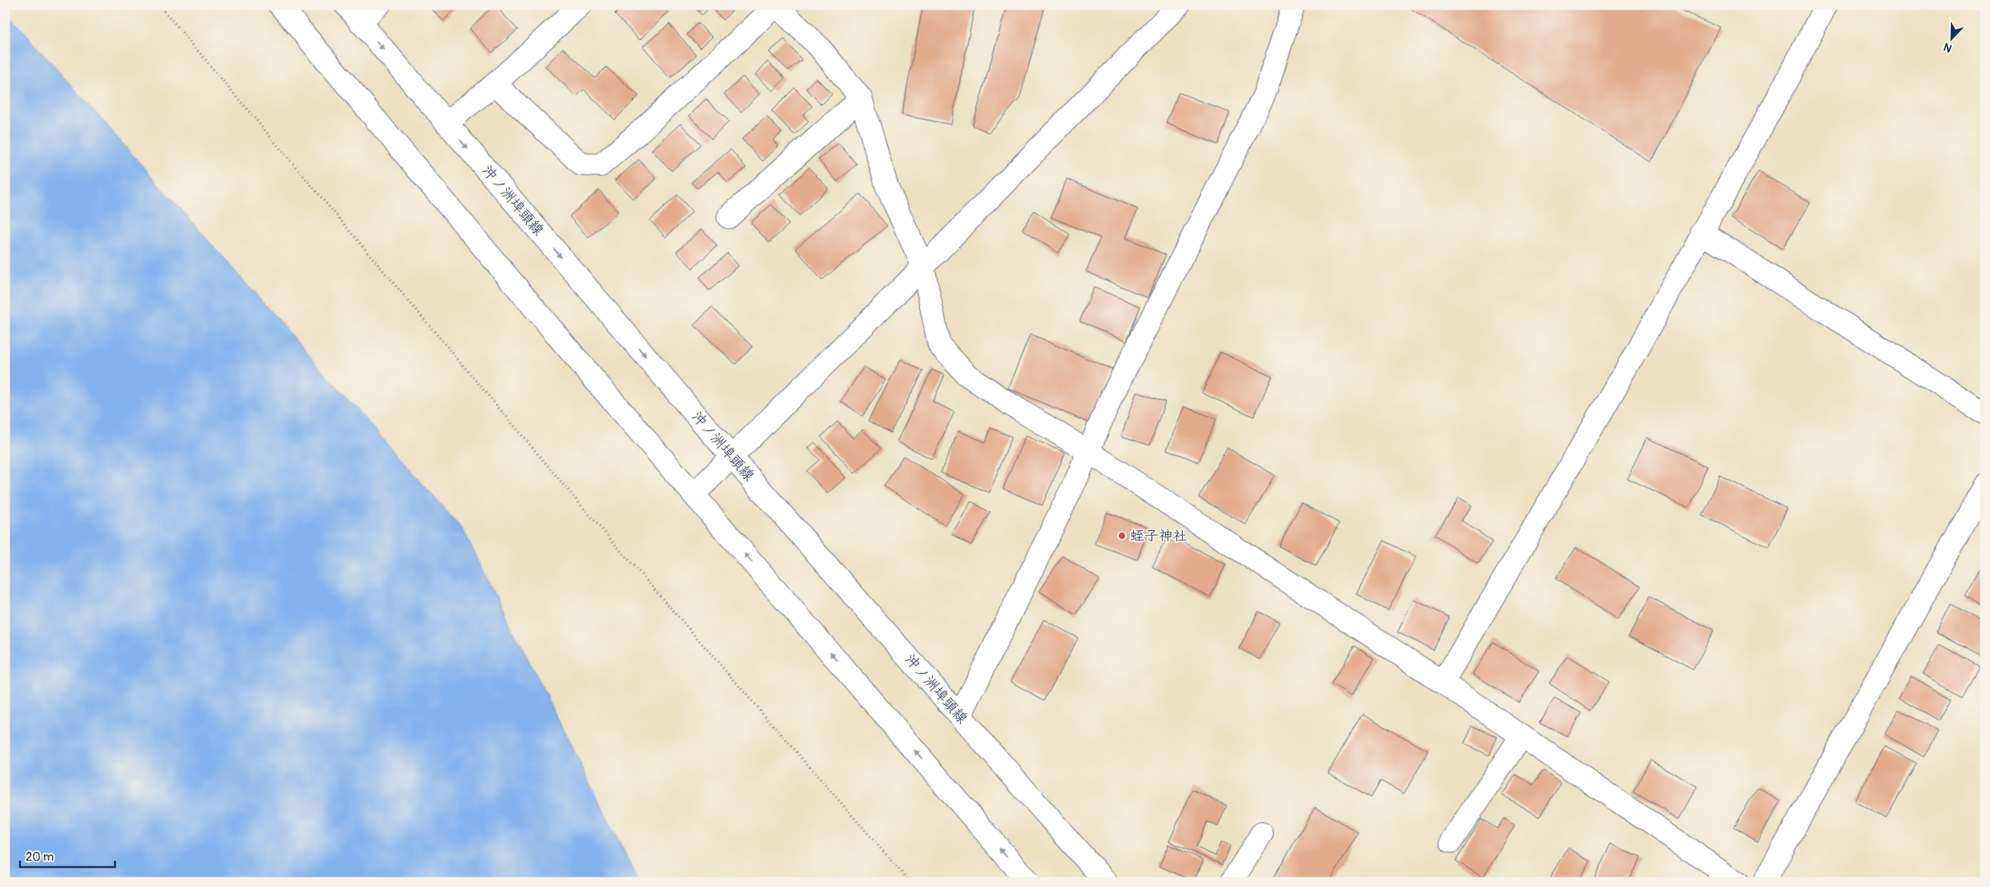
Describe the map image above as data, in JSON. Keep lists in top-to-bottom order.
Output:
{
  "streets": {
    "street": ["沖ノ洲埠頭線"]
  },
  "places": ["蛭子神社"],
  "scale_bar": "20 m",
  "north": "bottom left"
}
